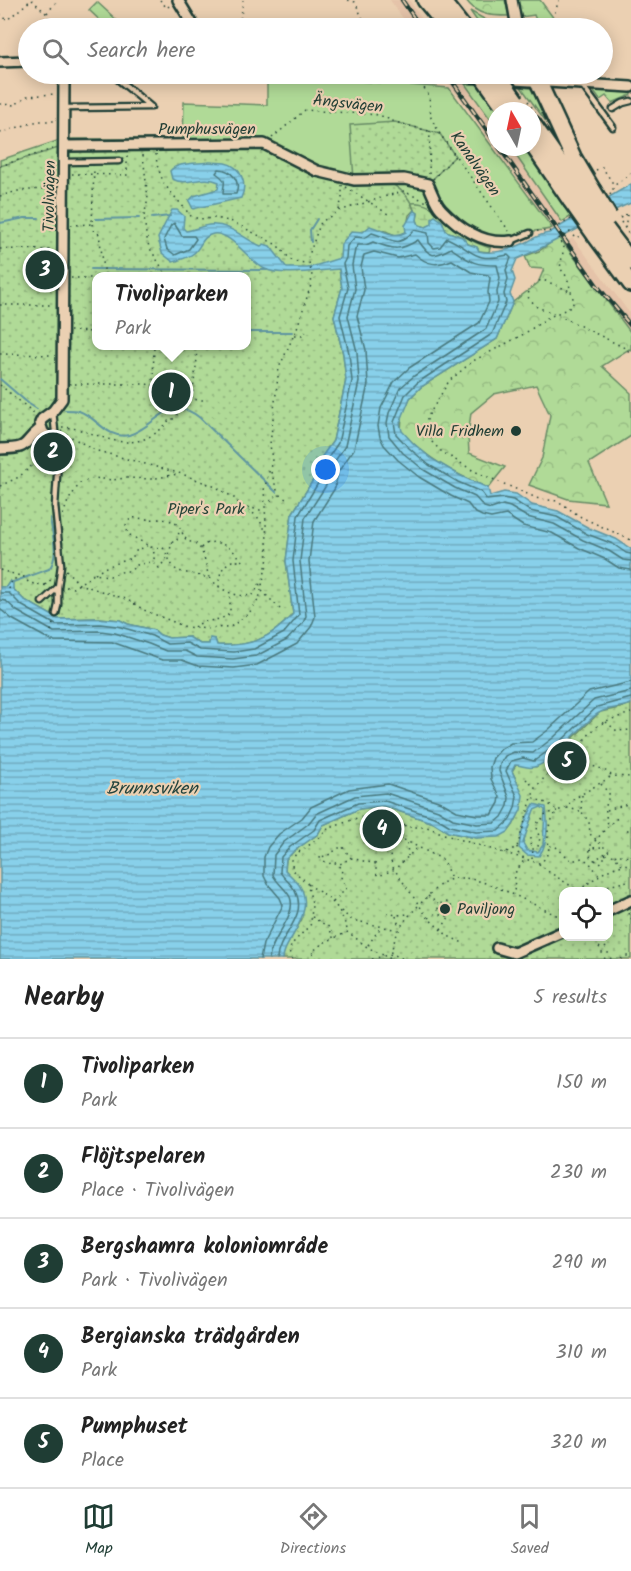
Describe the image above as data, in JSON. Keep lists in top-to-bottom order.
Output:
{
  "streets": {
    "street": ["Pumphusvägen", "Tivolivägen"],
    "path": ["Ängsvägen", "Kanalvägen"]
  },
  "crossings": [
    ["Ängsvägen", "Pumphusvägen"],
    ["Ängsvägen", "Kanalvägen"],
    ["Pumphusvägen", "Tivolivägen"]
  ],
  "water": ["Brunnsviken"],
  "parks": ["Piper's Park"],
  "places": ["Villa Fridhem", "Paviljong"],
  "north": "top",
  "page": {
    "search": "Search here",
    "pins": [
      "3",
      "1",
      "2",
      "5",
      "4"
    ],
    "popup": ["Tivoliparken", "Park"],
    "heading": ["Nearby", "5 results"],
    "list": [
      {
        "mark": "1",
        "name": "Tivoliparken",
        "note": "Park",
        "value": "150 m"
      },
      {
        "mark": "2",
        "name": "Flöjtspelaren",
        "note": "Place · Tivolivägen",
        "value": "230 m"
      },
      {
        "mark": "3",
        "name": "Bergshamra koloniområde",
        "note": "Park · Tivolivägen",
        "value": "290 m"
      },
      {
        "mark": "4",
        "name": "Bergianska trädgården",
        "note": "Park",
        "value": "310 m"
      },
      {
        "mark": "5",
        "name": "Pumphuset",
        "note": "Place",
        "value": "320 m"
      }
    ],
    "nav": ["Map", "Directions", "Saved"]
  }
}
